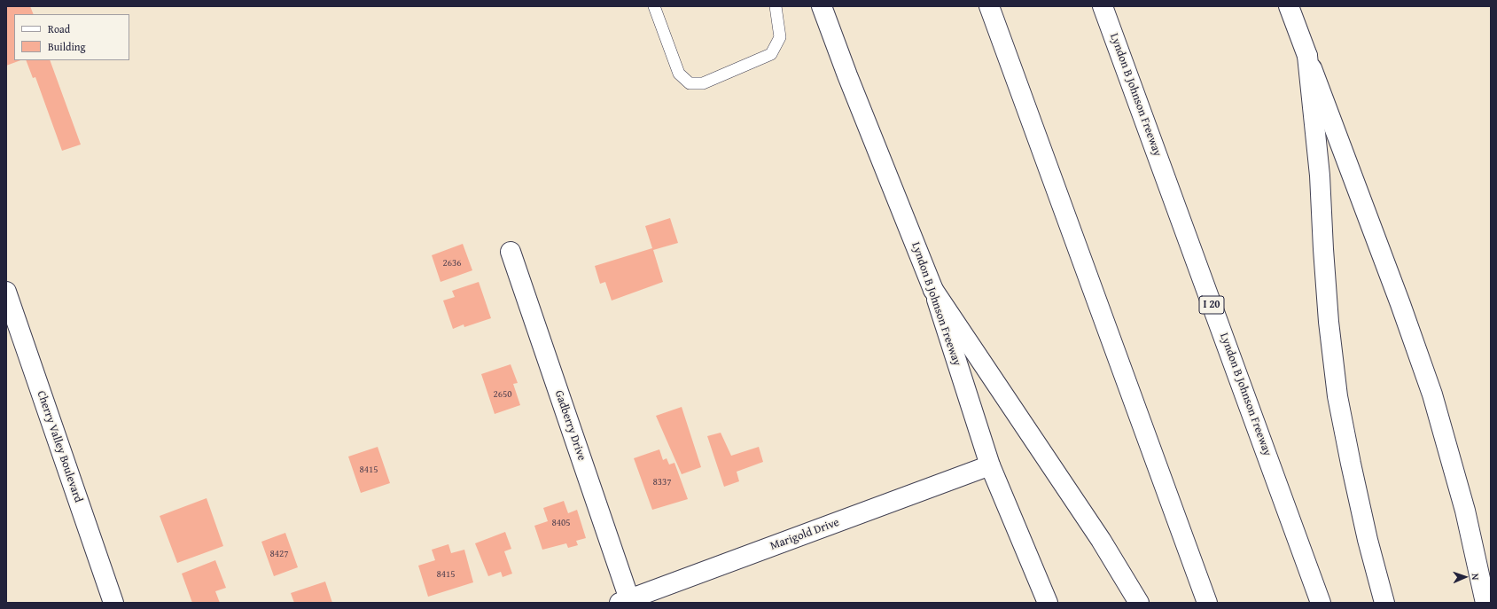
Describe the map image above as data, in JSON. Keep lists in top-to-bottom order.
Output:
{
  "streets": {
    "main road": [
      "Lyndon B Johnson Freeway",
      "I 20",
      "Gadberry Drive",
      "Cherry Valley Boulevard",
      "Marigold Drive"
    ]
  },
  "crossings": [
    ["Lyndon B Johnson Freeway", "Marigold Drive"],
    ["Gadberry Drive", "Marigold Drive"]
  ],
  "house_numbers": [
    "2636",
    "2650",
    "8415",
    "8337",
    "8405",
    "8427",
    "8415"
  ],
  "legend": ["Road", "Building"],
  "north": "right"
}
